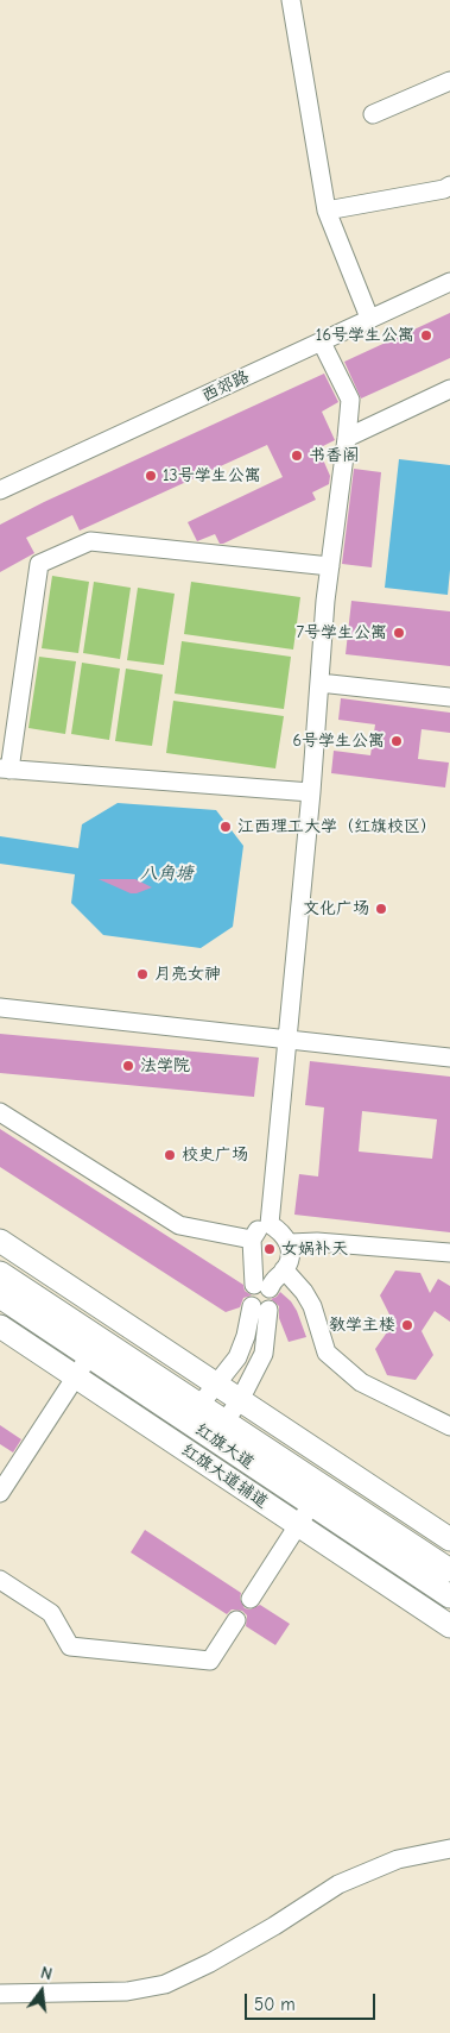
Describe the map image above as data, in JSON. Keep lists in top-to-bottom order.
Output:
{
  "streets": {
    "main road": ["红旗大道", "红旗大道辅道"],
    "street": ["西郊路"]
  },
  "water": ["八角塘"],
  "places": [
    "16号学生公寓",
    "书香阁",
    "13号学生公寓",
    "7号学生公寓",
    "6号学生公寓",
    "江西理工大学（红旗校区）",
    "文化广场",
    "月亮女神",
    "法学院",
    "校史广场",
    "女娲补天",
    "教学主楼"
  ],
  "scale_bar": "50 m",
  "north": "top"
}
